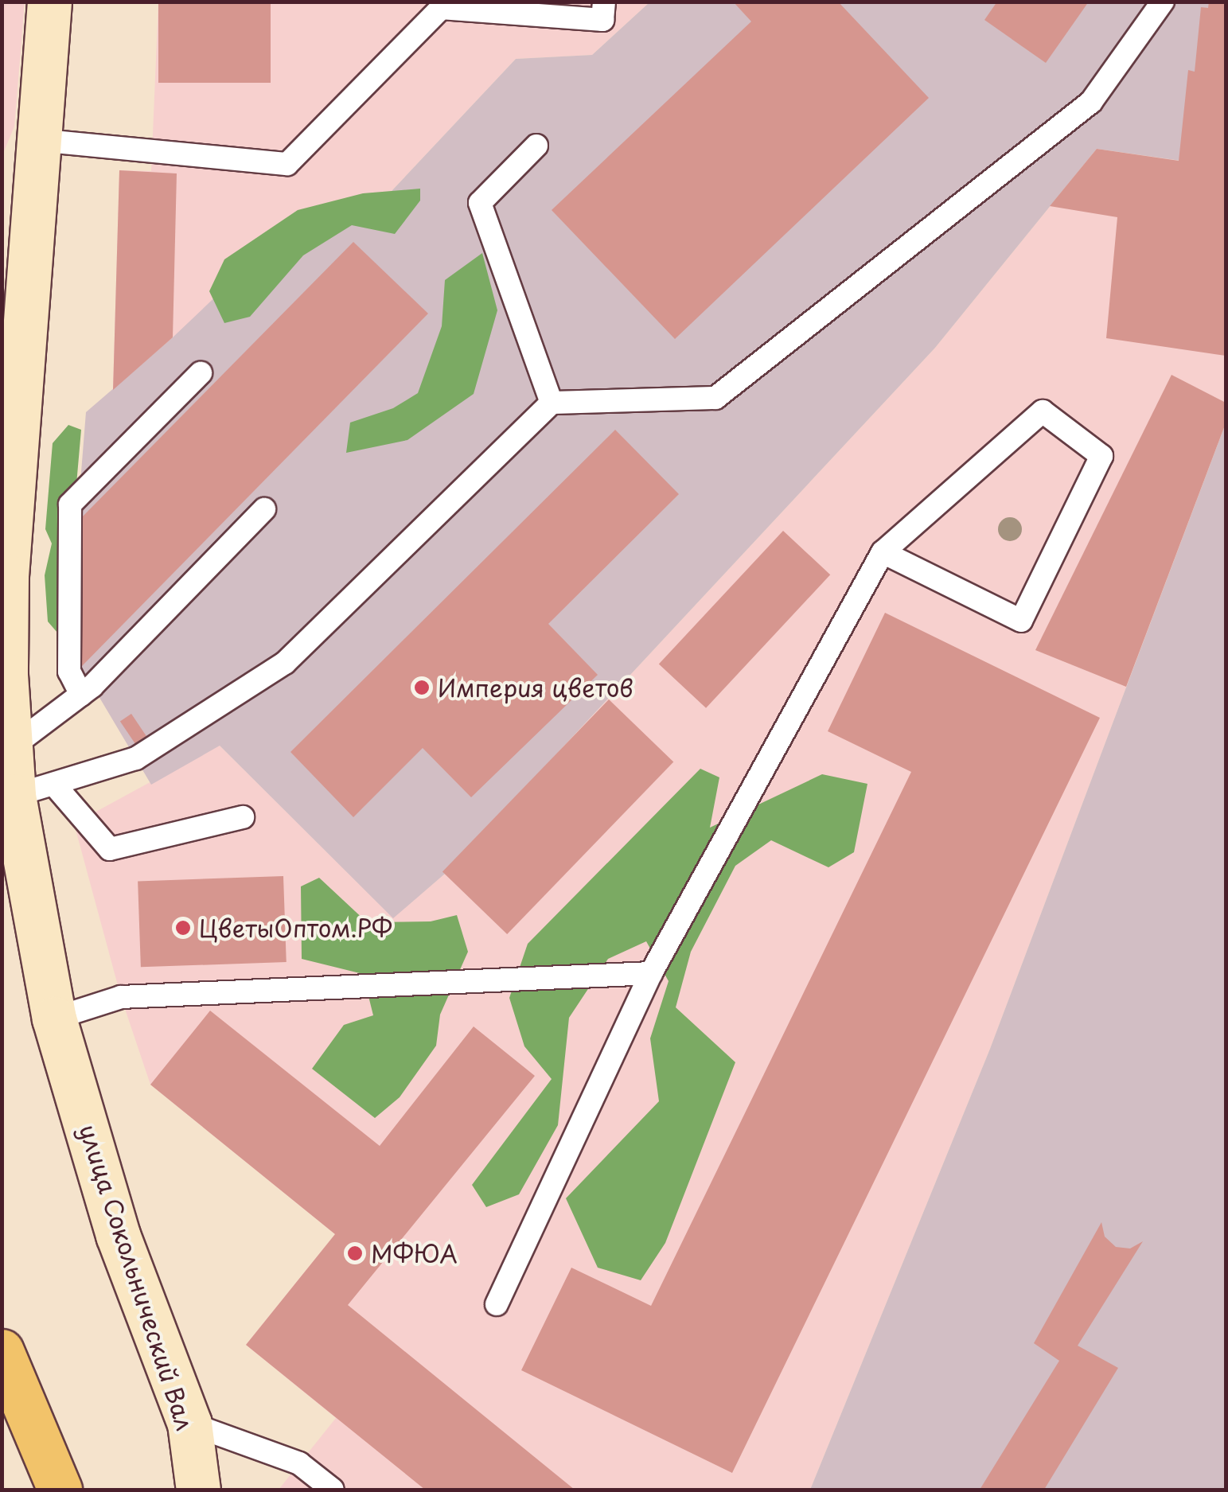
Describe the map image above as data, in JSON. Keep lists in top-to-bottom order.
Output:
{
  "streets": {
    "main road": ["улица Сокольнический Вал"]
  },
  "places": ["Империя цветов", "ЦветыОптом.РФ", "МФЮА"]
}
